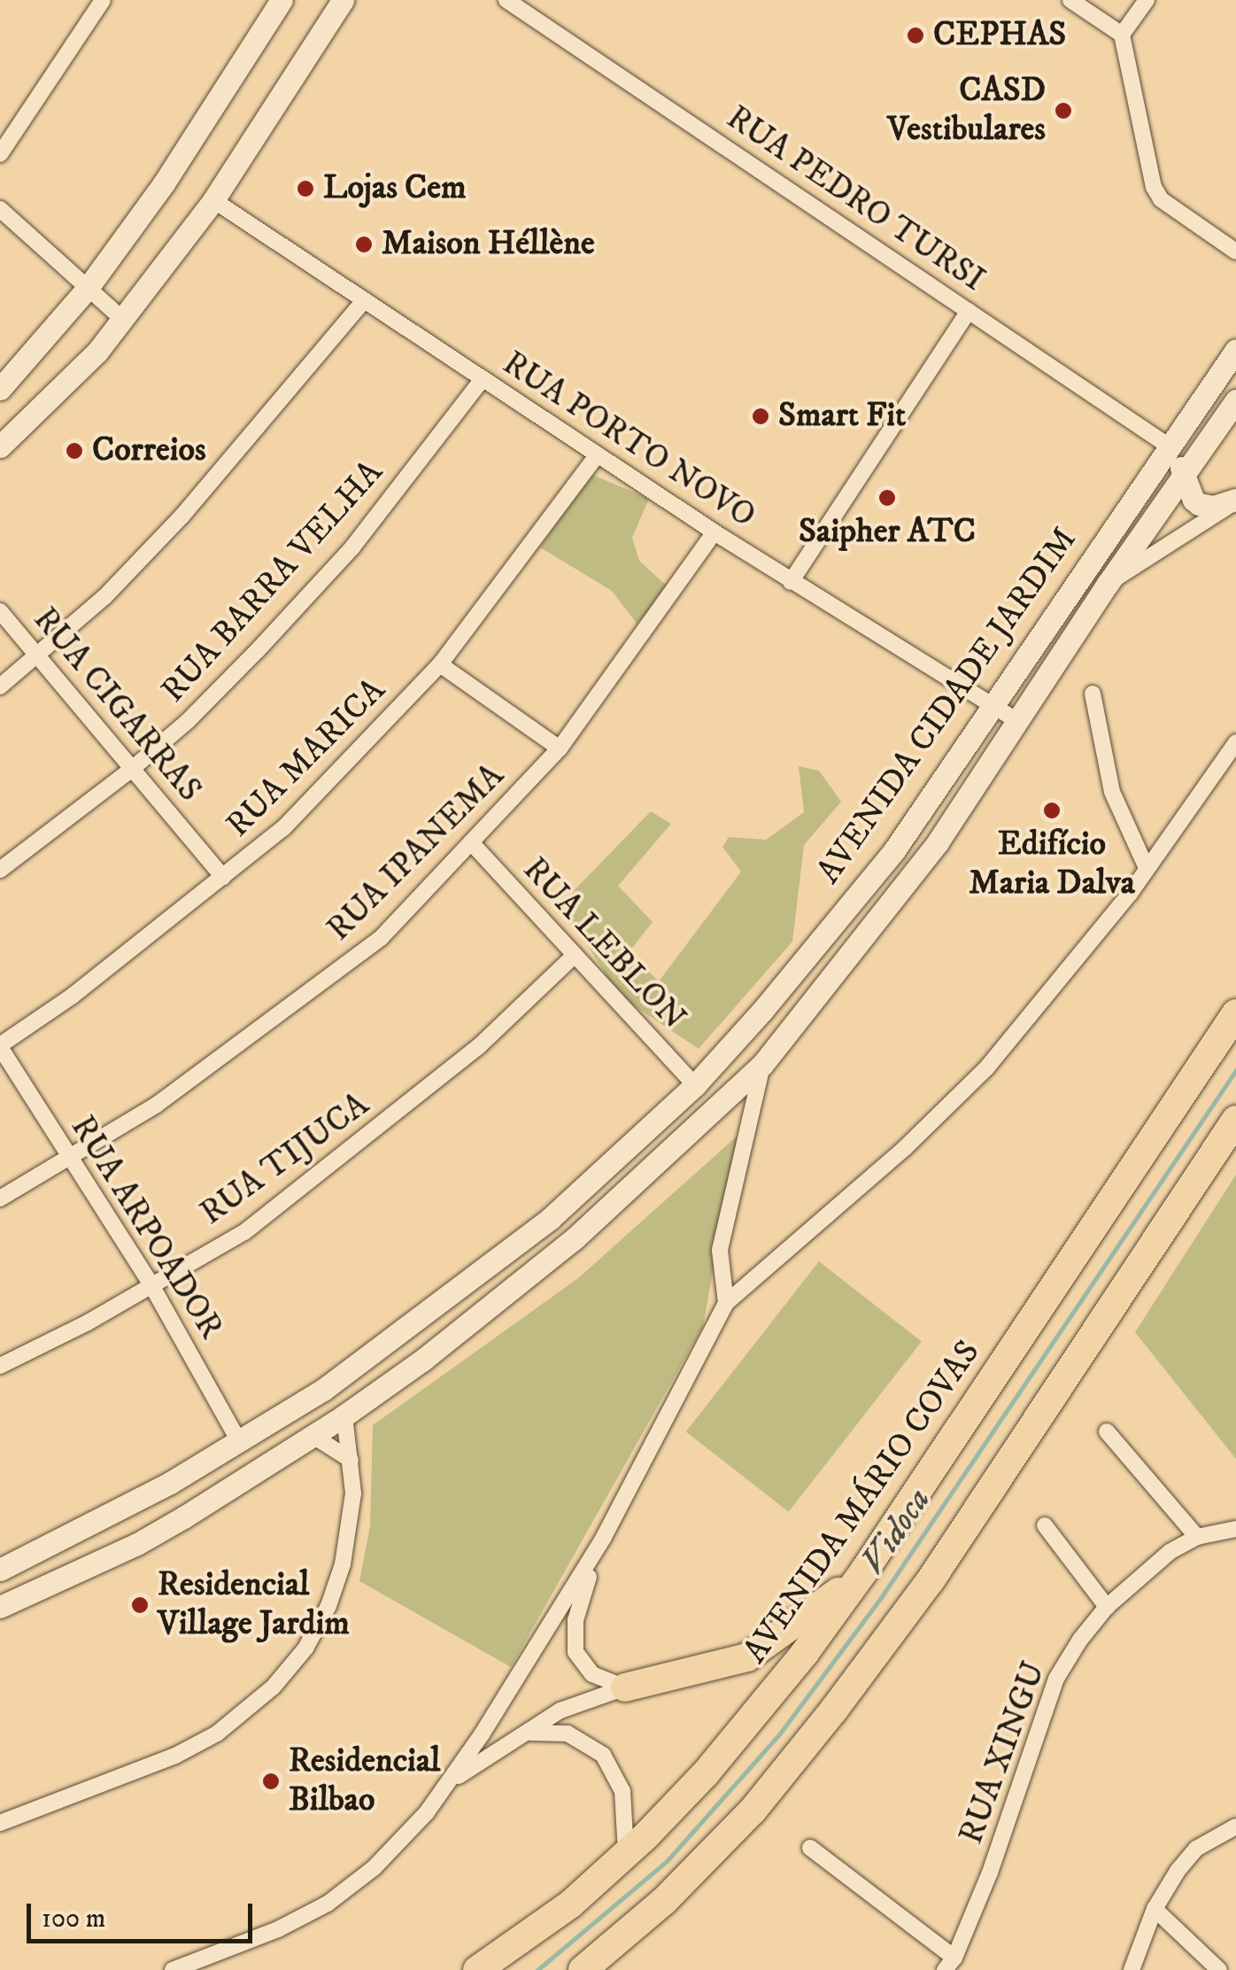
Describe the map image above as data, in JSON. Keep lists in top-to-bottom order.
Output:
{
  "streets": {
    "highway": ["AVENIDA MÁRIO COVAS"],
    "main road": ["AVENIDA CIDADE JARDIM"],
    "street": [
      "RUA PEDRO TURSI",
      "RUA PORTO NOVO",
      "RUA BARRA VELHA",
      "RUA CIGARRAS",
      "RUA MARICA",
      "RUA IPANEMA",
      "RUA LEBLON",
      "RUA TIJUCA",
      "RUA ARPOADOR",
      "RUA XINGU"
    ]
  },
  "crossings": [
    ["RUA PEDRO TURSI", "AVENIDA CIDADE JARDIM"],
    ["RUA PORTO NOVO", "RUA BARRA VELHA"],
    ["RUA PORTO NOVO", "AVENIDA CIDADE JARDIM"],
    ["RUA PORTO NOVO", "RUA MARICA"],
    ["RUA PORTO NOVO", "RUA IPANEMA"],
    ["RUA BARRA VELHA", "RUA CIGARRAS"],
    ["RUA CIGARRAS", "RUA MARICA"],
    ["AVENIDA CIDADE JARDIM", "RUA LEBLON"],
    ["AVENIDA CIDADE JARDIM", "RUA ARPOADOR"],
    ["RUA MARICA", "RUA ARPOADOR"],
    ["RUA IPANEMA", "RUA LEBLON"],
    ["RUA IPANEMA", "RUA ARPOADOR"],
    ["RUA LEBLON", "RUA TIJUCA"],
    ["RUA TIJUCA", "RUA ARPOADOR"]
  ],
  "water": ["Vidoca"],
  "places": [
    "CEPHAS",
    "CASD Vestibulares",
    "Lojas Cem",
    "Maison Héllène",
    "Smart Fit",
    "Correios",
    "Saipher ATC",
    "Edifício Maria Dalva",
    "Residencial Village Jardim",
    "Residencial Bilbao"
  ],
  "scale_bar": "100 m"
}
